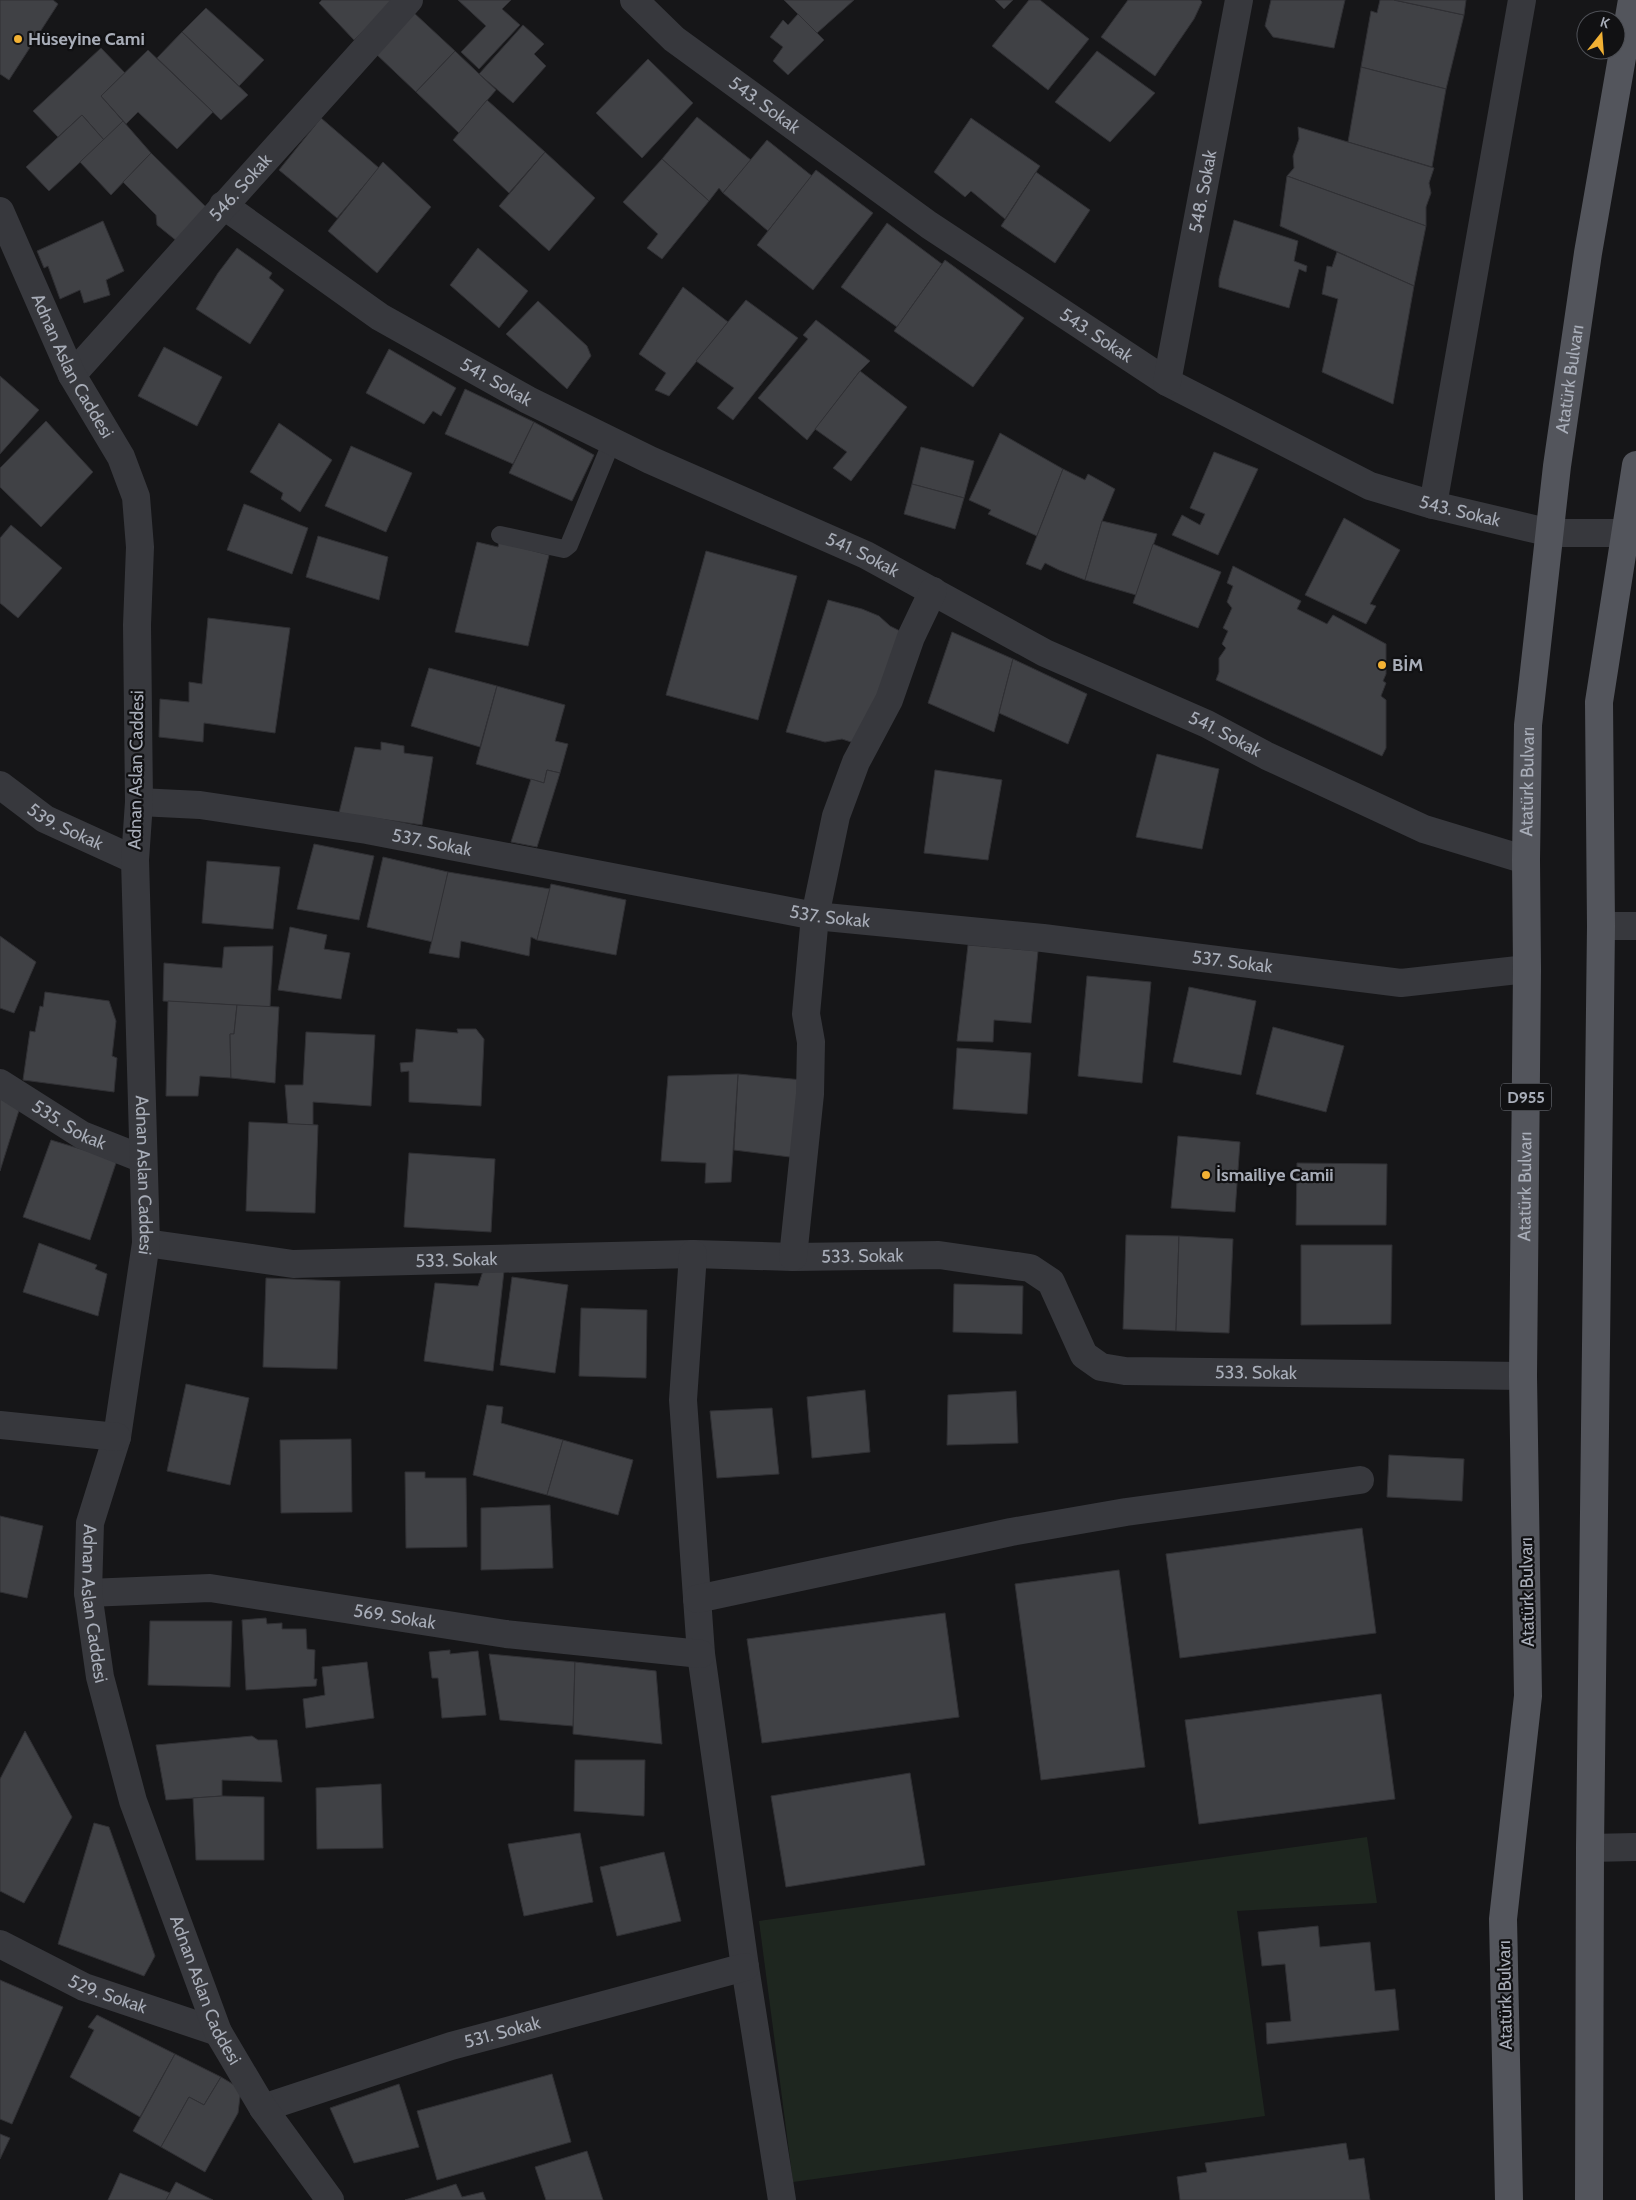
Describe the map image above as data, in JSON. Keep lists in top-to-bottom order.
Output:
{
  "streets": {
    "main road": ["Atatürk Bulvarı", "D955"],
    "street": [
      "543. Sokak",
      "546. Sokak",
      "548. Sokak",
      "Adnan Aslan Caddesi",
      "541. Sokak",
      "539. Sokak",
      "537. Sokak",
      "535. Sokak",
      "533. Sokak",
      "569. Sokak",
      "529. Sokak",
      "531. Sokak"
    ]
  },
  "crossings": [
    ["543. Sokak", "548. Sokak"],
    ["543. Sokak", "Atatürk Bulvarı"],
    ["546. Sokak", "Adnan Aslan Caddesi"],
    ["546. Sokak", "541. Sokak"],
    ["Adnan Aslan Caddesi", "539. Sokak"],
    ["Adnan Aslan Caddesi", "537. Sokak"],
    ["Adnan Aslan Caddesi", "535. Sokak"],
    ["Adnan Aslan Caddesi", "533. Sokak"],
    ["Adnan Aslan Caddesi", "569. Sokak"],
    ["Adnan Aslan Caddesi", "529. Sokak"],
    ["Adnan Aslan Caddesi", "531. Sokak"],
    ["Atatürk Bulvarı", "541. Sokak"],
    ["Atatürk Bulvarı", "537. Sokak"],
    ["Atatürk Bulvarı", "533. Sokak"]
  ],
  "places": ["Hüseyine Cami", "BİM", "İsmailiye Camii"],
  "north": "top"
}
